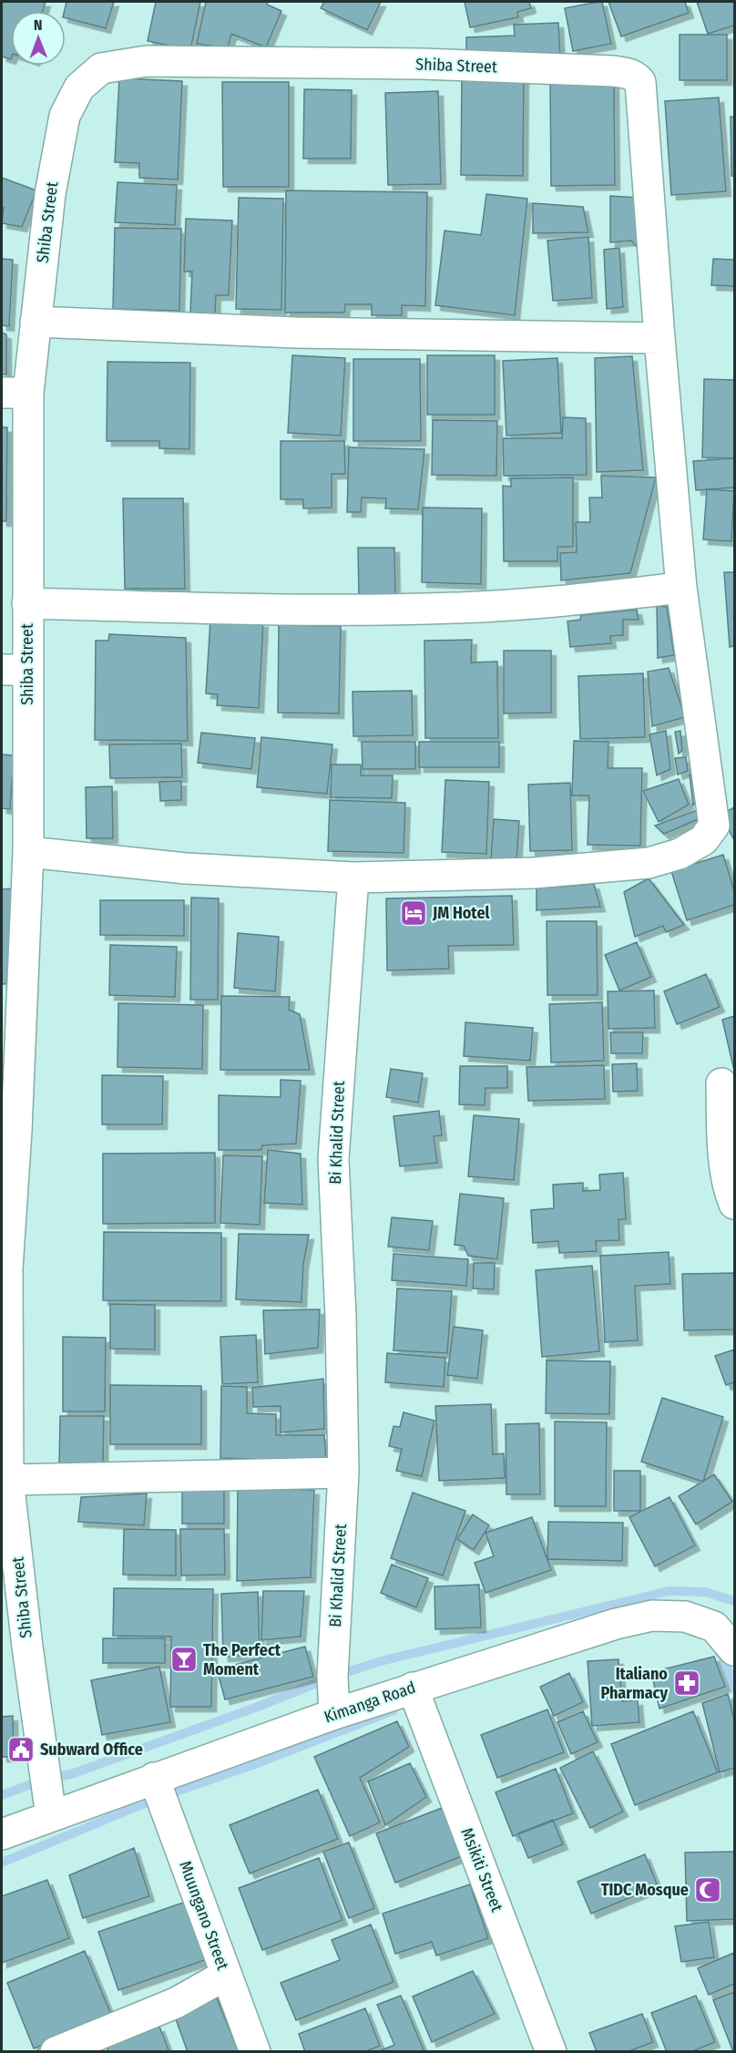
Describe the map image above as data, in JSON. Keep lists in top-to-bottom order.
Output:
{
  "streets": {
    "street": [
      "Shiba Street",
      "Bi Khalid Street",
      "Kimanga Road",
      "Msikiti Street",
      "Muungano Street"
    ]
  },
  "crossings": [
    ["Shiba Street", "Kimanga Road"],
    ["Bi Khalid Street", "Kimanga Road"],
    ["Kimanga Road", "Msikiti Street"],
    ["Kimanga Road", "Muungano Street"]
  ],
  "places": {
    "hotel": ["JM Hotel"],
    "bar": ["The Perfect Moment"],
    "pharmacy": ["Italiano Pharmacy"],
    "public building": ["Subward Office"],
    "mosque": ["TIDC Mosque"]
  },
  "north": "top"
}
